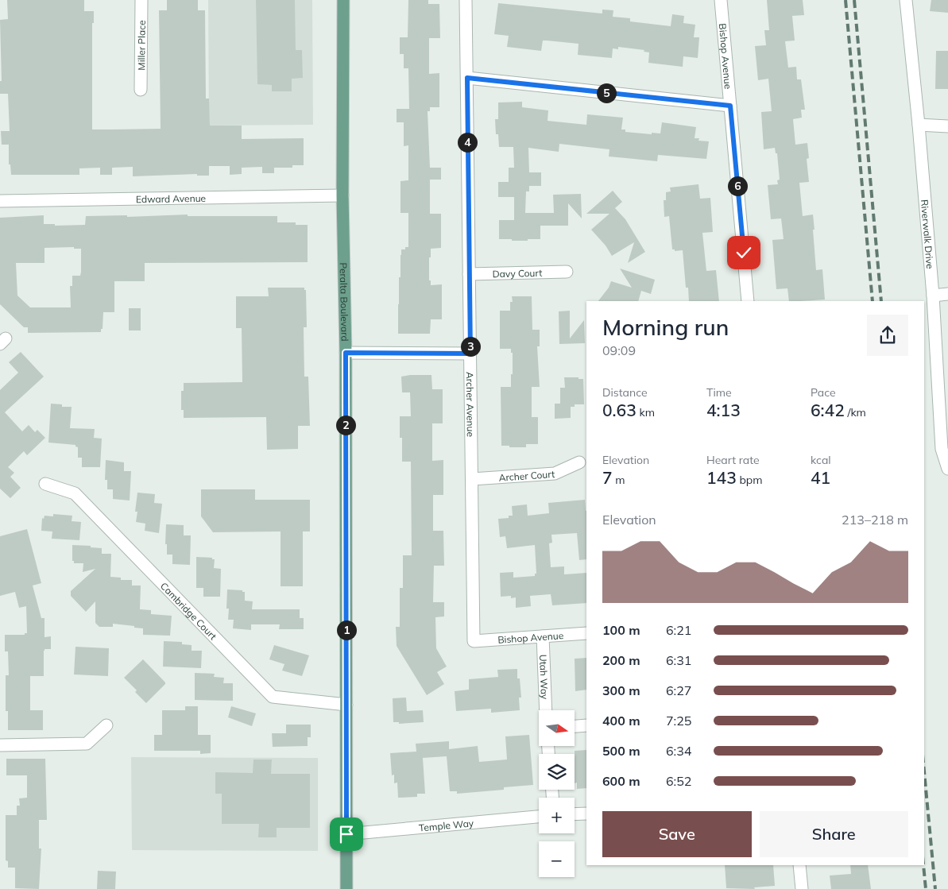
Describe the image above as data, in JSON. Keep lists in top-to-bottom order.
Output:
{
  "streets": {
    "main road": ["Peralta Boulevard"],
    "street": [
      "Miller Place",
      "Bishop Avenue",
      "Edward Avenue",
      "Riverwalk Drive",
      "Davy Court",
      "Archer Avenue",
      "Archer Court",
      "Cambridge Court",
      "Utah Way",
      "Temple Way"
    ]
  },
  "crossings": [
    ["Bishop Avenue", "Archer Avenue"],
    ["Bishop Avenue", "Utah Way"],
    ["Edward Avenue", "Peralta Boulevard"],
    ["Davy Court", "Archer Avenue"],
    ["Peralta Boulevard", "Cambridge Court"],
    ["Peralta Boulevard", "Temple Way"],
    ["Archer Avenue", "Archer Court"]
  ],
  "north": "right",
  "page": {
    "pins": [
      "5",
      "4",
      "6",
      "3",
      "2",
      "1"
    ],
    "heading": ["Morning run", "09:09"],
    "stats": [
      ["Distance", "0.63 km"],
      ["Time", "4:13"],
      ["Pace", "6:42 /km"],
      ["Elevation", "7 m"],
      ["Heart rate", "143 bpm"],
      ["kcal", "41"]
    ],
    "chart": ["Elevation", "213–218 m"],
    "list": [
      {
        "name": "100 m",
        "note": "6:21"
      },
      {
        "name": "200 m",
        "note": "6:31"
      },
      {
        "name": "300 m",
        "note": "6:27"
      },
      {
        "name": "400 m",
        "note": "7:25"
      },
      {
        "name": "500 m",
        "note": "6:34"
      },
      {
        "name": "600 m",
        "note": "6:52"
      }
    ],
    "map_buttons": ["+", "−"],
    "buttons": ["Save", "Share"]
  }
}
